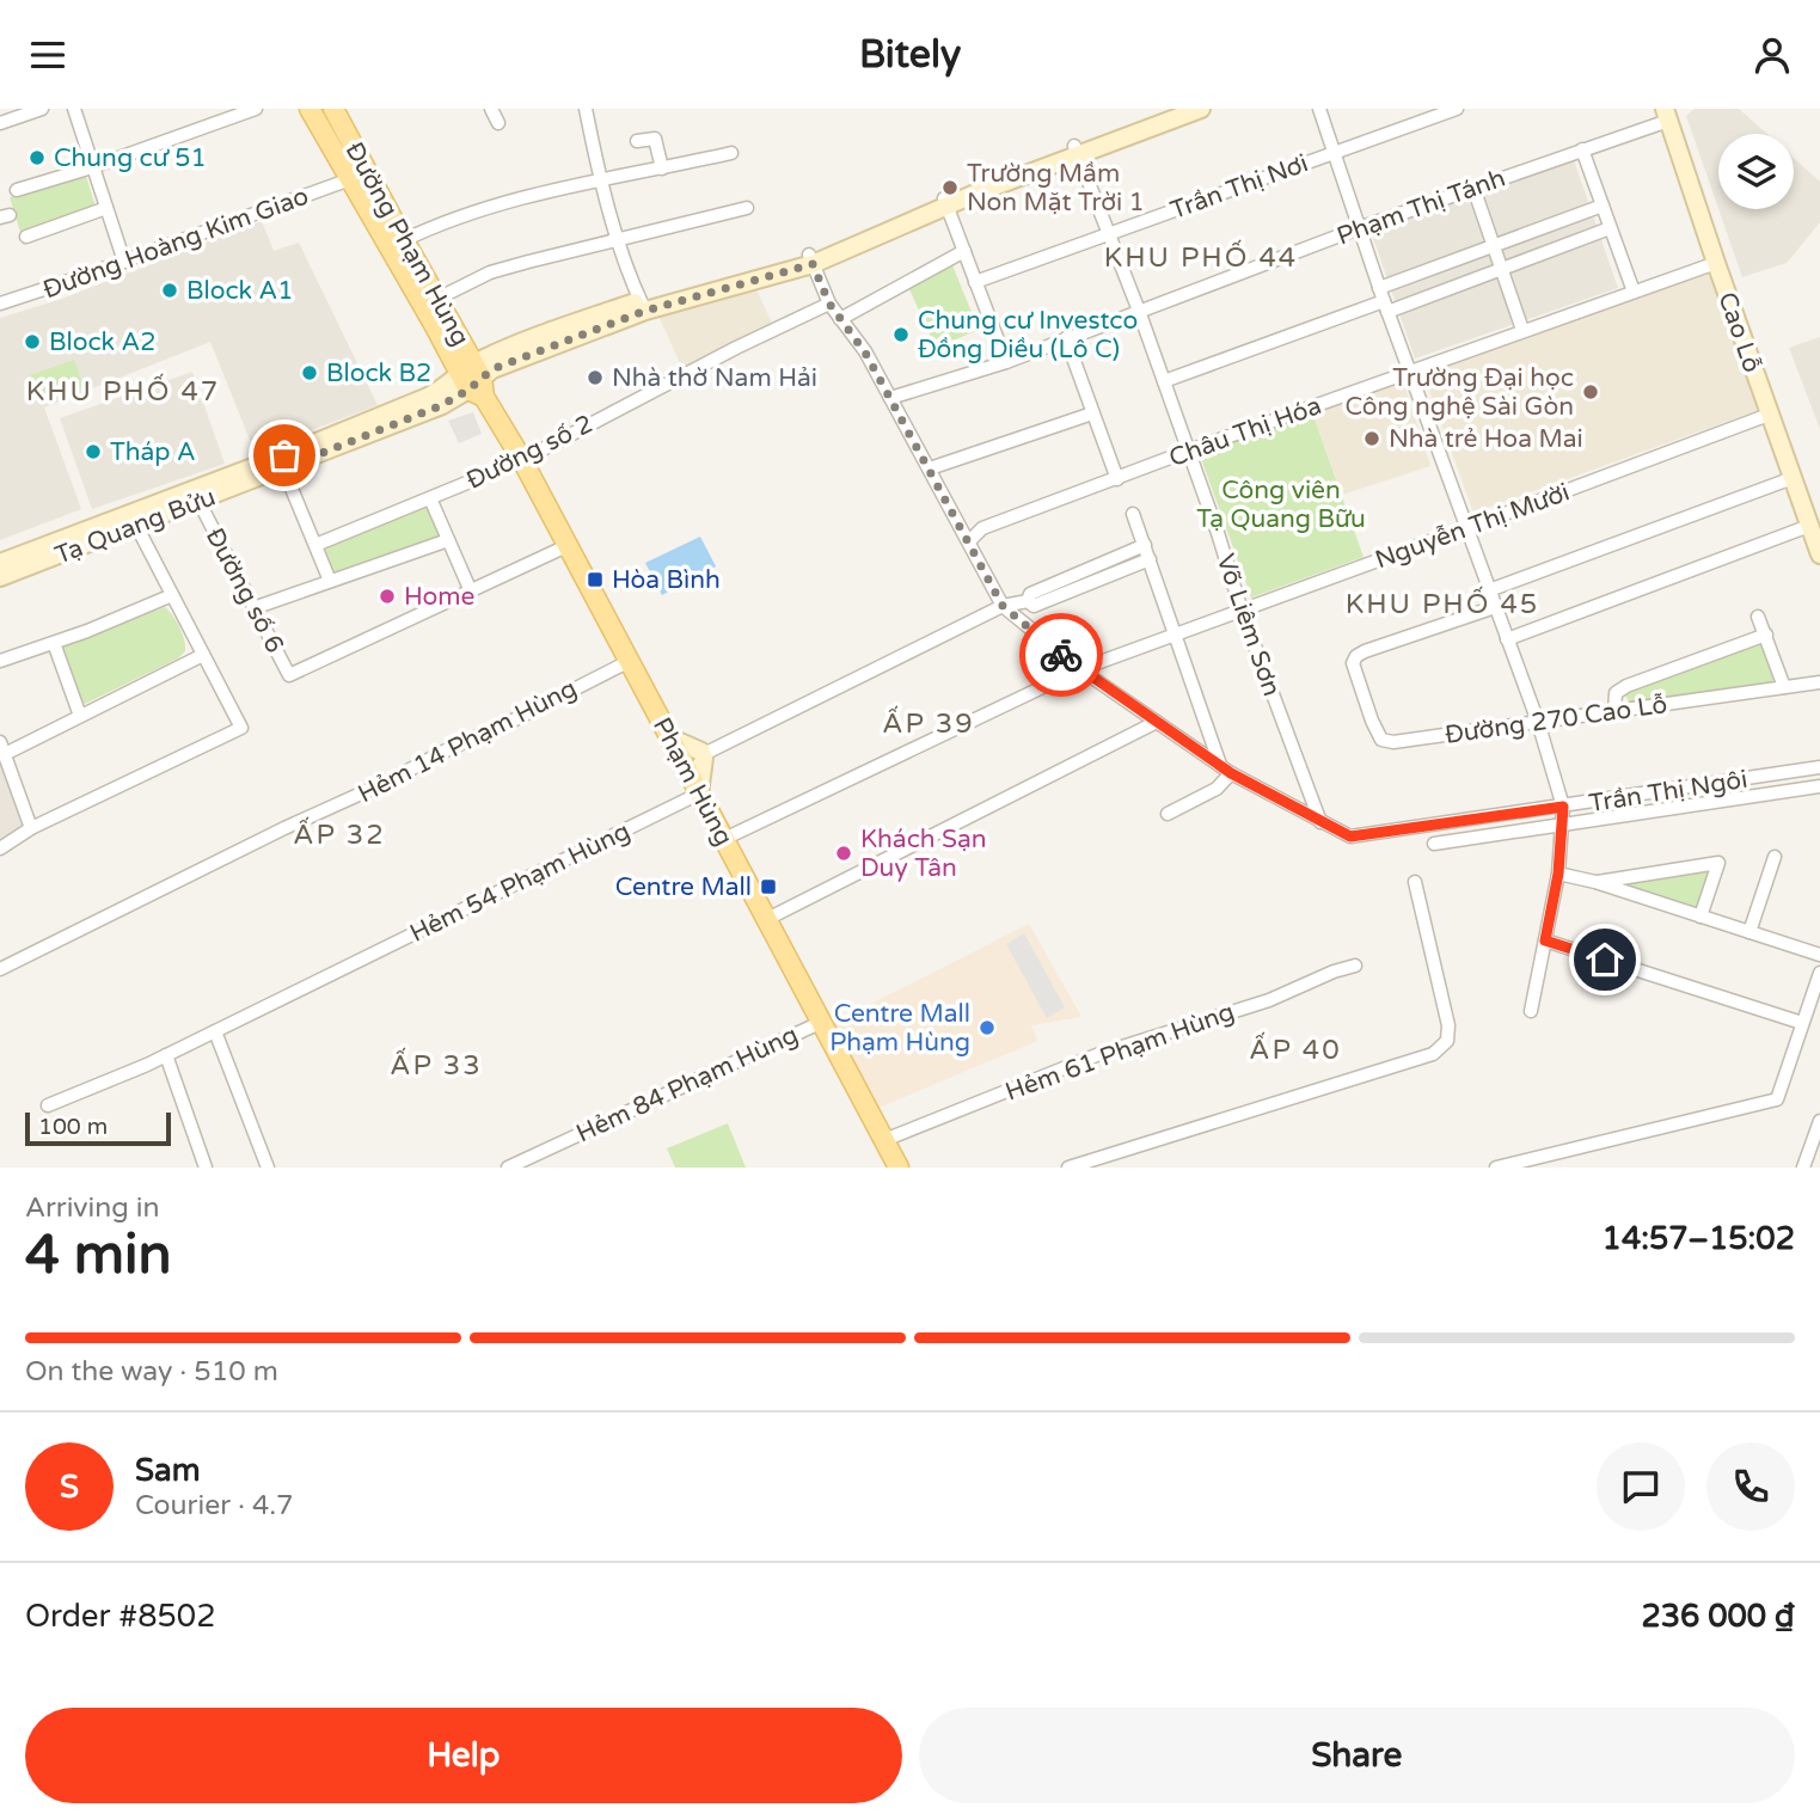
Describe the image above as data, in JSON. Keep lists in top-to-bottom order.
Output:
{
  "streets": {
    "main road": [
      "Đường Phạm Hùng",
      "Cao Lỗ",
      "Tạ Quang Bửu",
      "Phạm Hùng"
    ],
    "street": [
      "Trần Thị Nơi",
      "Phạm Thị Tánh",
      "Đường Hoàng Kim Giao",
      "Châu Thị Hóa",
      "Đường số 2",
      "Nguyễn Thị Mười",
      "Đường số 6",
      "Võ Liêm Sơn",
      "Đường 270 Cao Lỗ",
      "Hẻm 14 Phạm Hùng",
      "Trần Thị Ngôi",
      "Hẻm 54 Phạm Hùng",
      "Hẻm 61 Phạm Hùng",
      "Hẻm 84 Phạm Hùng"
    ]
  },
  "crossings": [
    ["Trần Thị Nơi", "Võ Liêm Sơn"],
    ["Phạm Thị Tánh", "Cao Lỗ"],
    ["Phạm Thị Tánh", "Võ Liêm Sơn"],
    ["Đường Hoàng Kim Giao", "Đường Phạm Hùng"],
    ["Đường Phạm Hùng", "Tạ Quang Bửu"],
    ["Đường Phạm Hùng", "Phạm Hùng"],
    ["Cao Lỗ", "Châu Thị Hóa"],
    ["Cao Lỗ", "Nguyễn Thị Mười"],
    ["Châu Thị Hóa", "Võ Liêm Sơn"],
    ["Đường số 2", "Phạm Hùng"],
    ["Tạ Quang Bửu", "Đường số 6"],
    ["Tạ Quang Bửu", "Võ Liêm Sơn"],
    ["Tạ Quang Bửu", "Phạm Hùng"],
    ["Nguyễn Thị Mười", "Võ Liêm Sơn"],
    ["Nguyễn Thị Mười", "Phạm Hùng"],
    ["Nguyễn Thị Mười", "Trần Thị Ngôi"],
    ["Đường số 6", "Phạm Hùng"],
    ["Võ Liêm Sơn", "Trần Thị Ngôi"],
    ["Hẻm 14 Phạm Hùng", "Phạm Hùng"],
    ["Phạm Hùng", "Hẻm 54 Phạm Hùng"],
    ["Phạm Hùng", "Hẻm 61 Phạm Hùng"],
    ["Phạm Hùng", "Hẻm 84 Phạm Hùng"]
  ],
  "districts": [
    "KHU PHỐ 44",
    "KHU PHỐ 47",
    "KHU PHỐ 45",
    "ẤP 39",
    "ẤP 32",
    "ẤP 40",
    "ẤP 33"
  ],
  "parks": ["Công viên Tạ Quang Bữu"],
  "places": {
    "other": [
      "Chung cư 51",
      "Trường Mầm Non Mặt Trời 1",
      "Block A1",
      "Chung cư Investco Đồng Diều (Lô C)",
      "Block A2",
      "Block B2",
      "Nhà thờ Nam Hải",
      "Trường Đại học Công nghệ Sài Gòn",
      "Nhà trẻ Hoa Mai",
      "Tháp A",
      "Home",
      "Khách Sạn Duy Tân",
      "Centre Mall Phạm Hùng"
    ],
    "transit": ["Hòa Bình", "Centre Mall"]
  },
  "scale_bar": "100 m",
  "page": {
    "header": "Bitely",
    "scale": "100 m",
    "heading": ["4 min", "Arriving in", "14:57–15:02"],
    "panel": [
      "Sam",
      "Courier · 4.7",
      "Order #8502",
      "236 000 ₫"
    ],
    "bar": "On the way · 510 m",
    "round": "S",
    "buttons": ["Help", "Share"]
  }
}
